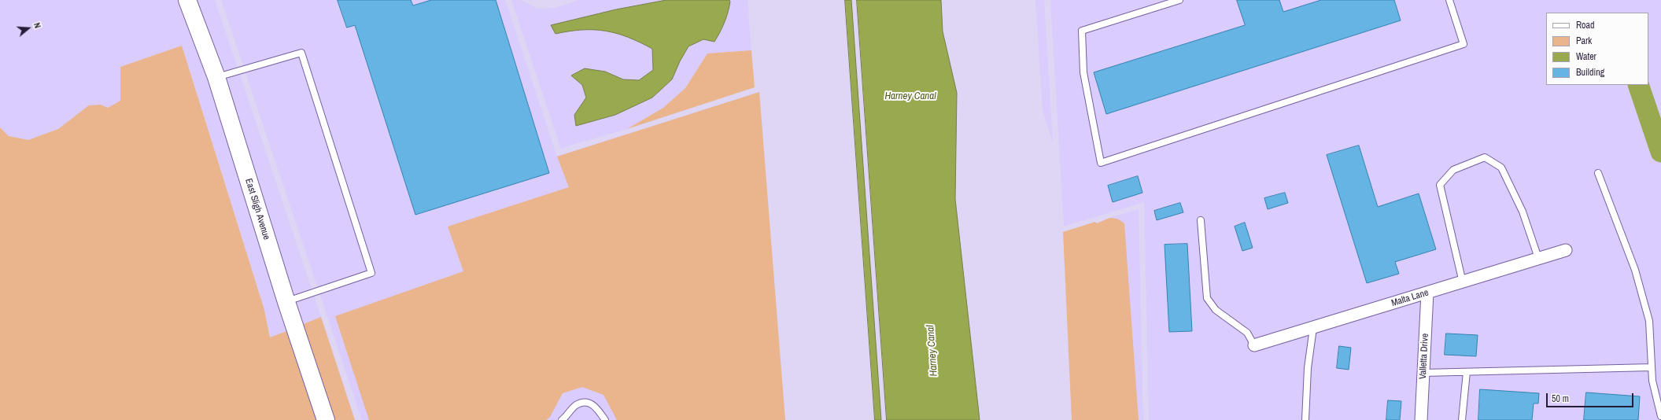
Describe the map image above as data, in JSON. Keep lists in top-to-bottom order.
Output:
{
  "streets": {
    "street": ["East Sligh Avenue", "Malta Lane", "Valletta Drive"]
  },
  "crossings": [
    ["Malta Lane", "Valletta Drive"]
  ],
  "water": ["Harney Canal"],
  "legend": [
    "Road",
    "Park",
    "Water",
    "Building"
  ],
  "scale_bar": "50 m",
  "north": "right"
}
